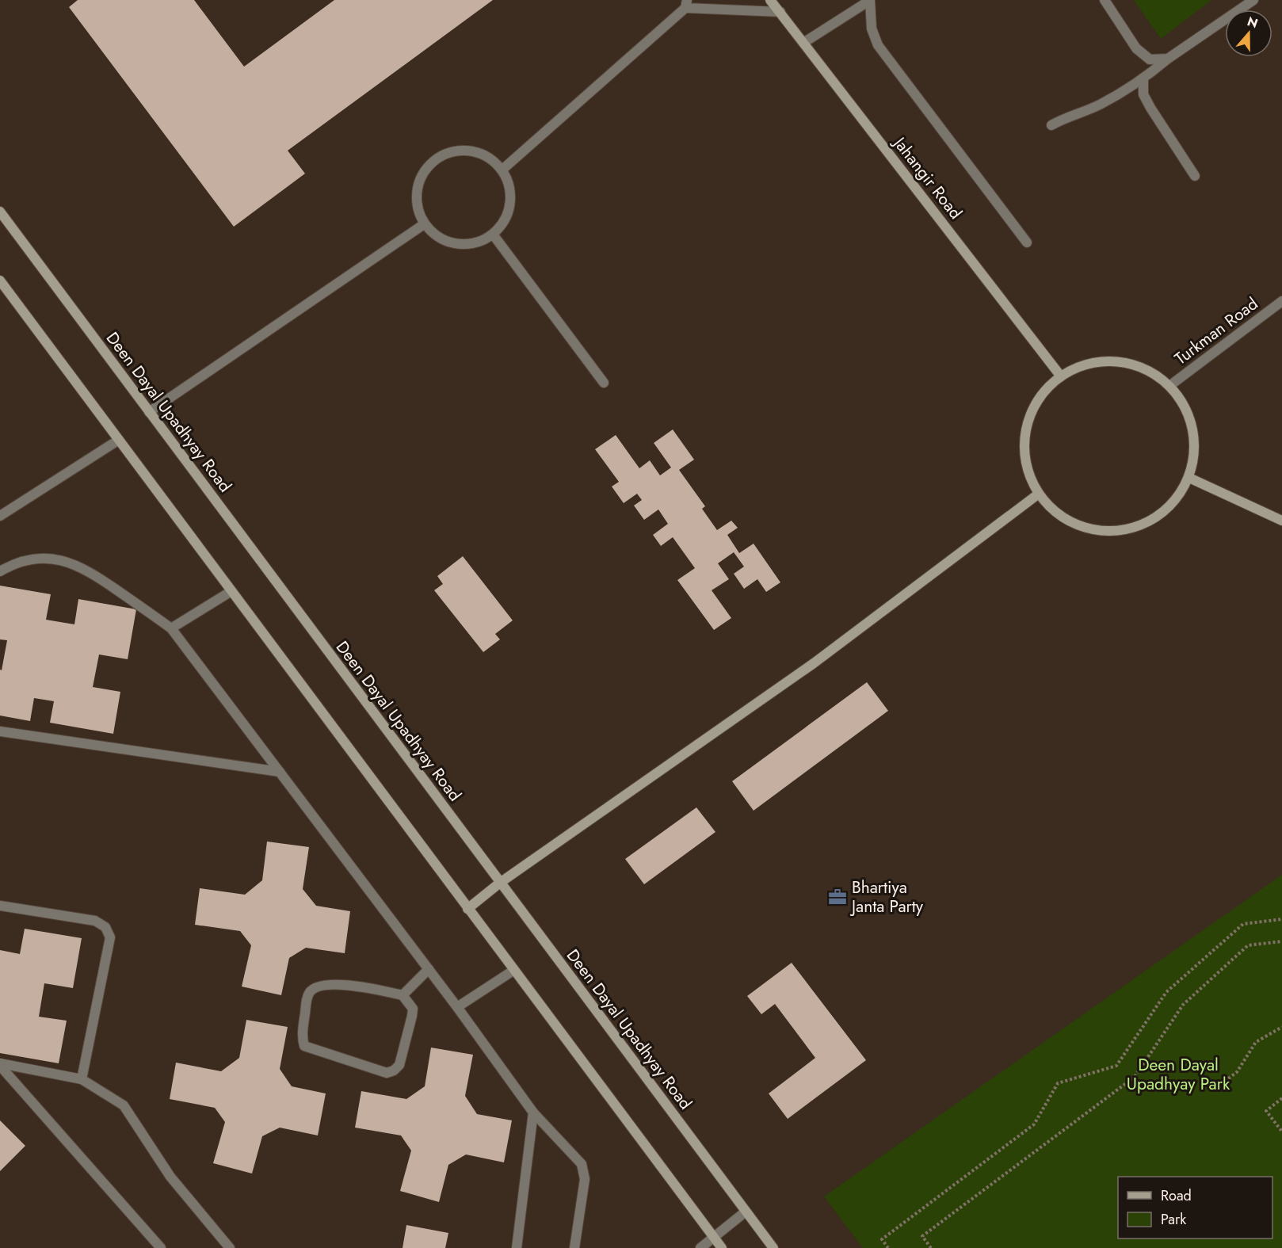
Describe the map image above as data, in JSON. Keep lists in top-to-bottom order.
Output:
{
  "streets": {
    "main road": ["Jahangir Road", "Deen Dayal Upadhyay Road"],
    "street": ["Turkman Road"]
  },
  "crossings": [
    ["Jahangir Road", "Turkman Road"]
  ],
  "parks": ["Deen Dayal Upadhyay Park"],
  "places": {
    "office": ["Bhartiya Janta Party"]
  },
  "legend": ["Road", "Park"],
  "north": "top"
}
